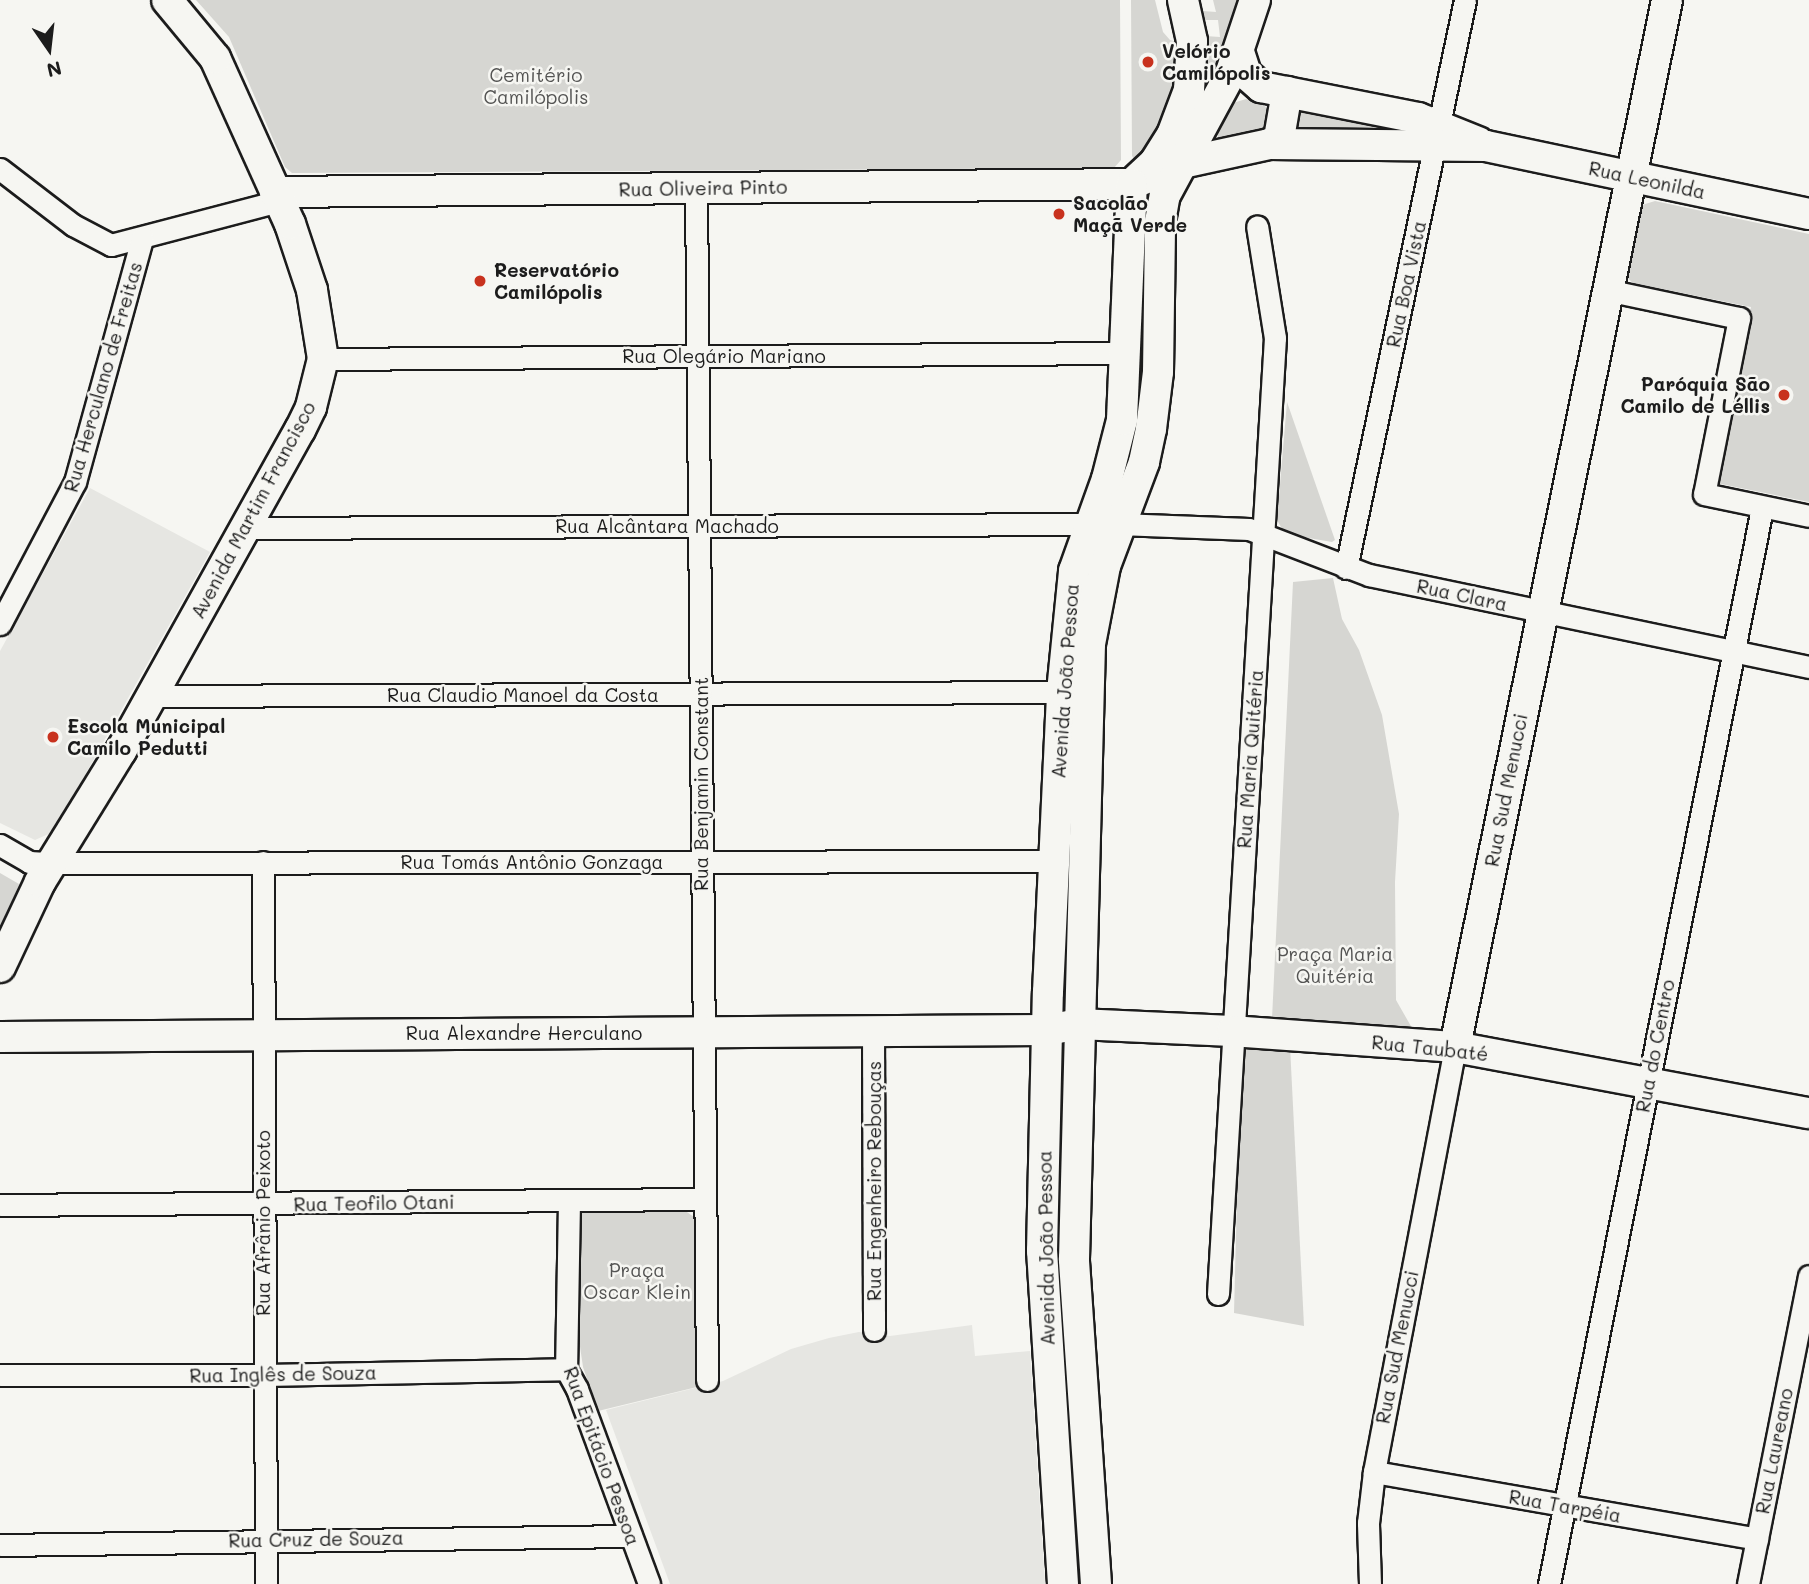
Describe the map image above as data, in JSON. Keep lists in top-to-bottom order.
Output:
{
  "streets": {
    "main road": [
      "Rua Leonilda",
      "Rua Oliveira Pinto",
      "Avenida Martim Francisco",
      "Avenida João Pessoa",
      "Rua Sud Menucci",
      "Rua Alexandre Herculano",
      "Rua Taubaté"
    ],
    "street": [
      "Rua Boa Vista",
      "Rua Olegário Mariano",
      "Rua Herculano de Freitas",
      "Rua Alcântara Machado",
      "Rua Clara",
      "Rua Claudio Manoel da Costa",
      "Rua Maria Quitéria",
      "Rua Benjamin Constant",
      "Rua Tomás Antônio Gonzaga",
      "Rua do Centro",
      "Rua Engenheiro Rebouças",
      "Rua Teofilo Otani",
      "Rua Afrânio Peixoto",
      "Rua Inglês de Souza",
      "Rua Laureano",
      "Rua Epitácio Pessoa",
      "Rua Tarpéia",
      "Rua Cruz de Souza"
    ]
  },
  "crossings": [
    ["Rua Leonilda", "Rua Boa Vista"],
    ["Rua Leonilda", "Rua Sud Menucci"],
    ["Rua Oliveira Pinto", "Avenida Martim Francisco"],
    ["Rua Oliveira Pinto", "Avenida João Pessoa"],
    ["Rua Oliveira Pinto", "Rua Benjamin Constant"],
    ["Rua Boa Vista", "Rua Clara"],
    ["Rua Olegário Mariano", "Avenida Martim Francisco"],
    ["Rua Olegário Mariano", "Avenida João Pessoa"],
    ["Rua Olegário Mariano", "Rua Benjamin Constant"],
    ["Avenida Martim Francisco", "Rua Alcântara Machado"],
    ["Avenida Martim Francisco", "Rua Claudio Manoel da Costa"],
    ["Avenida Martim Francisco", "Rua Tomás Antônio Gonzaga"],
    ["Rua Alcântara Machado", "Avenida João Pessoa"],
    ["Rua Alcântara Machado", "Rua Benjamin Constant"],
    ["Rua Clara", "Avenida João Pessoa"],
    ["Rua Clara", "Rua Maria Quitéria"],
    ["Rua Clara", "Rua Sud Menucci"],
    ["Rua Clara", "Rua do Centro"],
    ["Avenida João Pessoa", "Rua Claudio Manoel da Costa"],
    ["Avenida João Pessoa", "Rua Tomás Antônio Gonzaga"],
    ["Avenida João Pessoa", "Rua Alexandre Herculano"],
    ["Avenida João Pessoa", "Rua Taubaté"],
    ["Rua Claudio Manoel da Costa", "Rua Benjamin Constant"],
    ["Rua Maria Quitéria", "Rua Taubaté"],
    ["Rua Benjamin Constant", "Rua Tomás Antônio Gonzaga"],
    ["Rua Benjamin Constant", "Rua Alexandre Herculano"],
    ["Rua Benjamin Constant", "Rua Teofilo Otani"],
    ["Rua Sud Menucci", "Rua Taubaté"],
    ["Rua Sud Menucci", "Rua Tarpéia"],
    ["Rua Tomás Antônio Gonzaga", "Rua Afrânio Peixoto"],
    ["Rua Alexandre Herculano", "Rua Taubaté"],
    ["Rua Alexandre Herculano", "Rua Engenheiro Rebouças"],
    ["Rua Alexandre Herculano", "Rua Afrânio Peixoto"],
    ["Rua do Centro", "Rua Taubaté"],
    ["Rua do Centro", "Rua Tarpéia"],
    ["Rua Teofilo Otani", "Rua Afrânio Peixoto"],
    ["Rua Teofilo Otani", "Rua Epitácio Pessoa"],
    ["Rua Afrânio Peixoto", "Rua Inglês de Souza"],
    ["Rua Afrânio Peixoto", "Rua Cruz de Souza"],
    ["Rua Inglês de Souza", "Rua Epitácio Pessoa"],
    ["Rua Laureano", "Rua Tarpéia"],
    ["Rua Epitácio Pessoa", "Rua Cruz de Souza"]
  ],
  "parks": ["Cemitério Camilópolis", "Praça Maria Quitéria", "Praça Oscar Klein"],
  "places": [
    "Velório Camilópolis",
    "Sacolão Maçã Verde",
    "Reservatório Camilópolis",
    "Paróquia São Camilo de Léllis",
    "Escola Municipal Camilo Pedutti"
  ],
  "north": "bottom"
}
